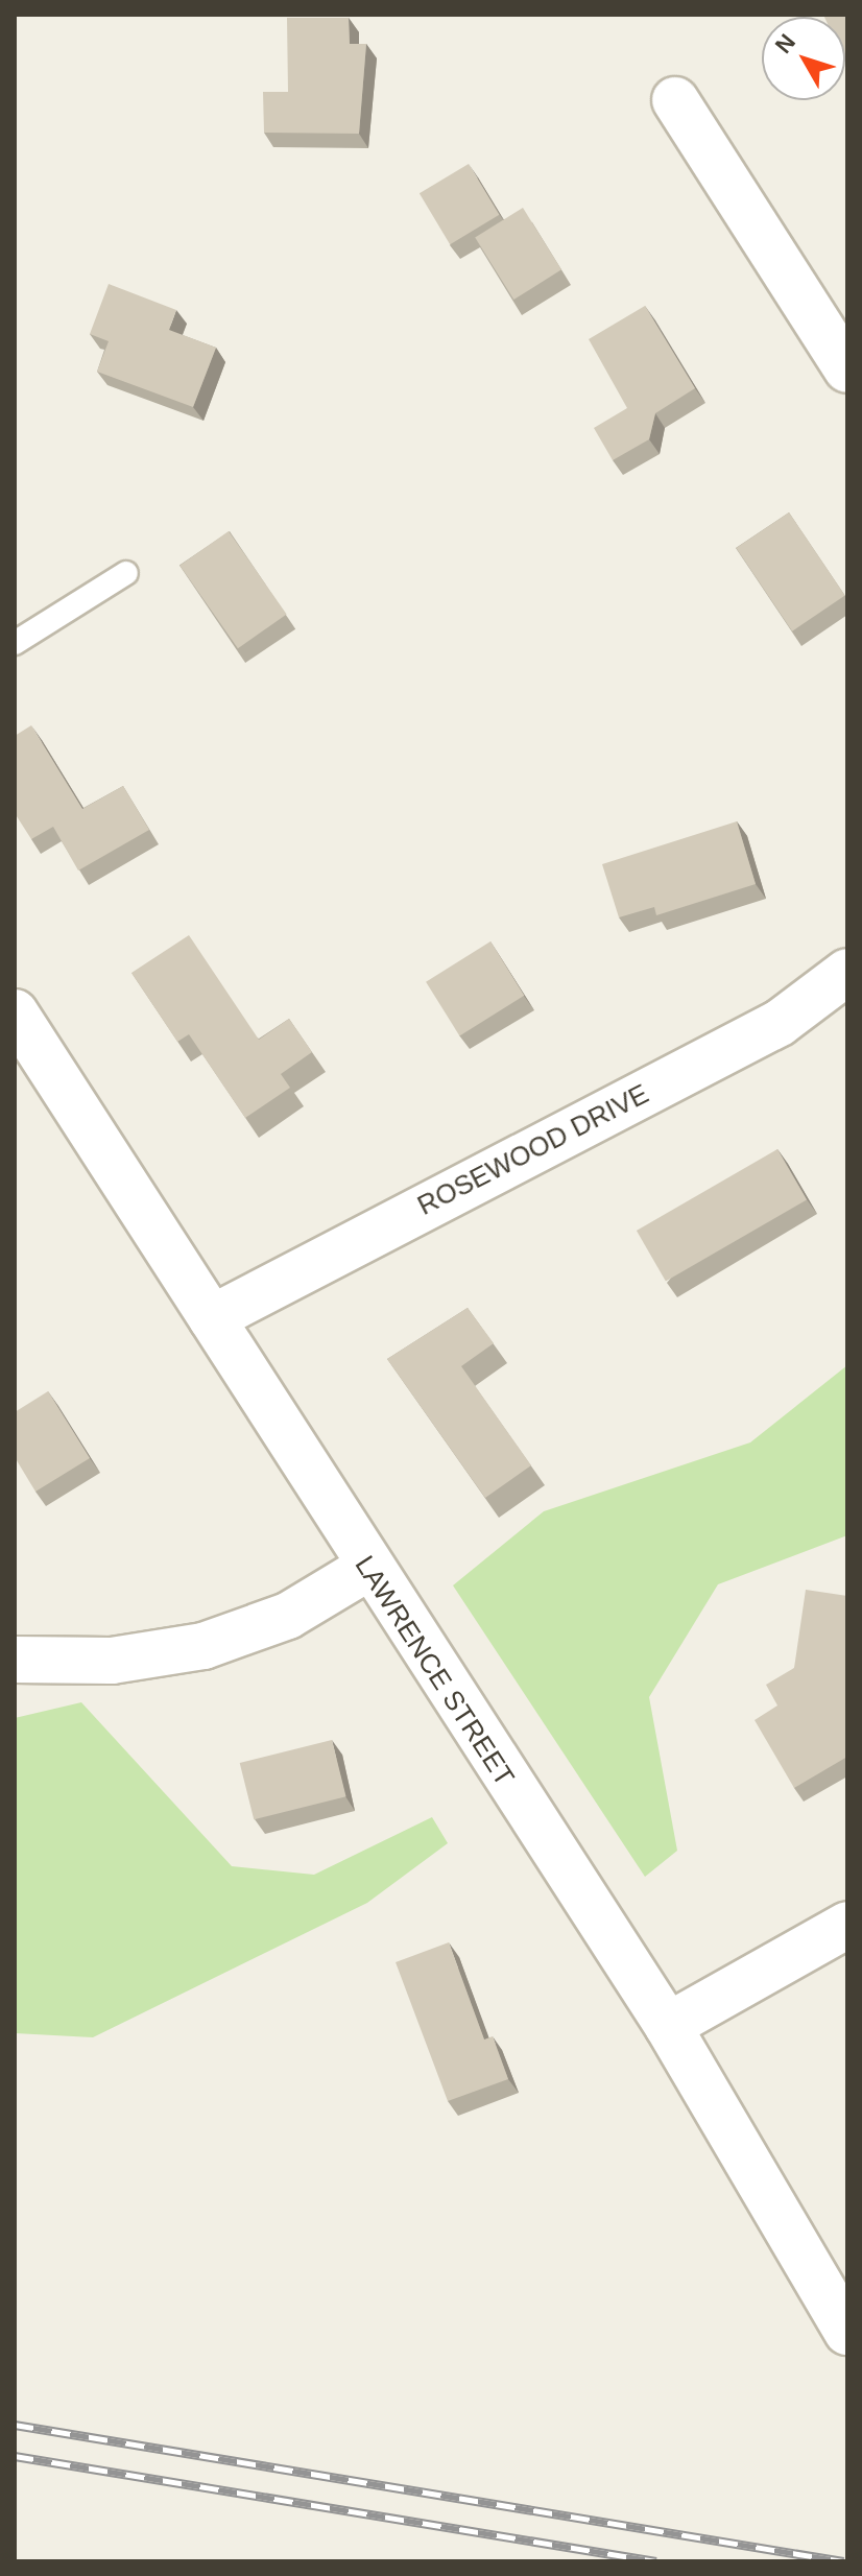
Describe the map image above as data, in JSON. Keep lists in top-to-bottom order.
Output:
{
  "streets": {
    "street": ["ROSEWOOD DRIVE", "LAWRENCE STREET"]
  },
  "crossings": [
    ["ROSEWOOD DRIVE", "LAWRENCE STREET"]
  ],
  "north": "top left"
}
